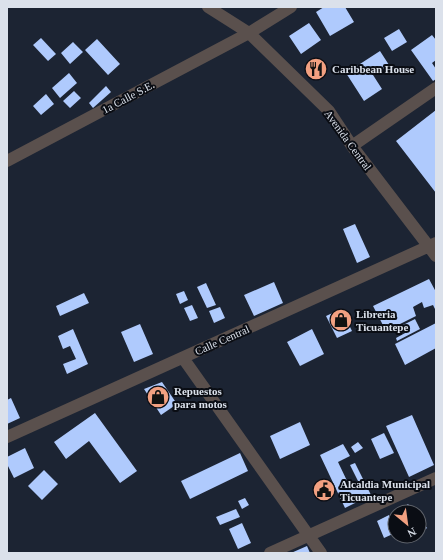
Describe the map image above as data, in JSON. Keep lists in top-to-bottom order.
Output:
{
  "streets": {
    "street": ["1a Calle S.E.", "Avenida Central", "Calle Central"]
  },
  "crossings": [
    ["1a Calle S.E.", "Avenida Central"],
    ["Avenida Central", "Calle Central"]
  ],
  "places": {
    "restaurant": ["Caribbean House"],
    "shop": ["Libreria Ticuantepe", "Repuestos para motos"],
    "public building": ["Alcaldia Municipal Ticuantepe"]
  },
  "north": "bottom right"
}
